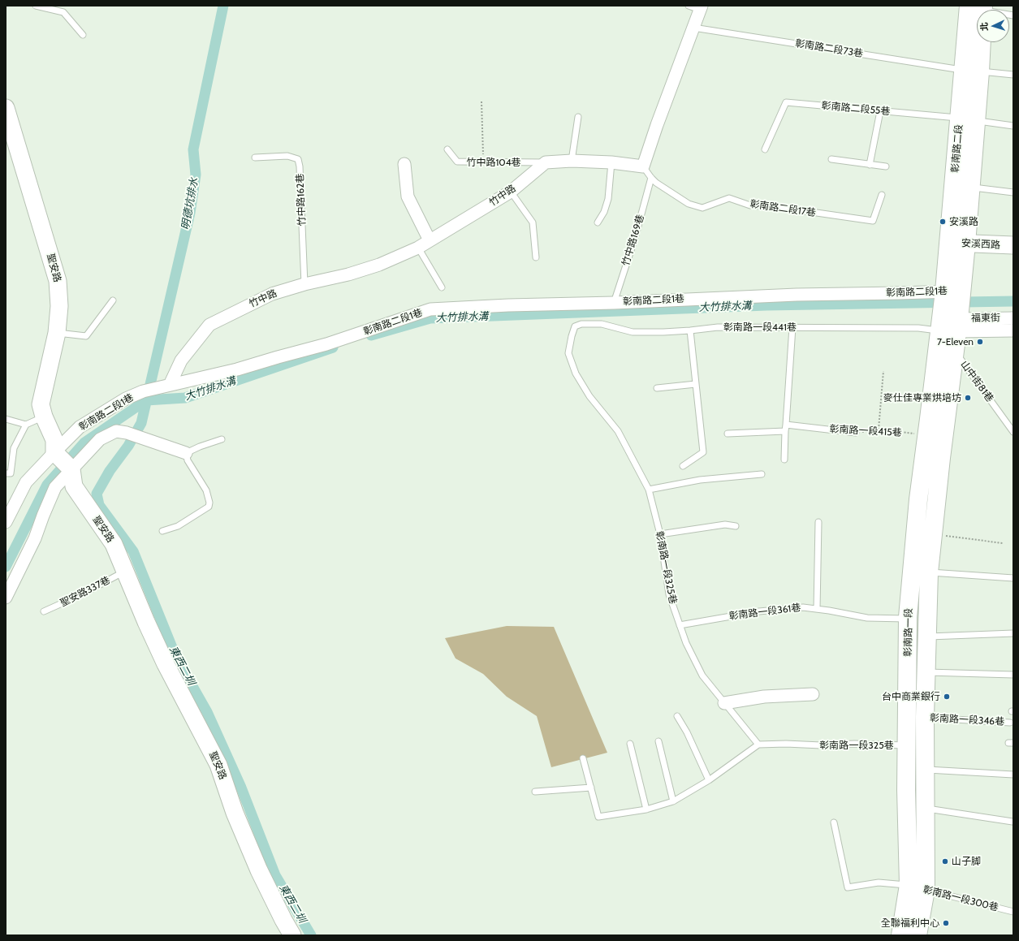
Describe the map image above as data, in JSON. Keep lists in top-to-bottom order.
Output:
{
  "streets": {
    "main road": ["彰南路二段", "彰南路一段"],
    "street": [
      "竹中路",
      "安溪西路",
      "聖安路",
      "彰南路二段1巷",
      "福東街"
    ],
    "lane": [
      "彰南路二段73巷",
      "彰南路二段55巷",
      "竹中路104巷",
      "竹中路162巷",
      "彰南路二段17巷",
      "竹中路169巷",
      "彰南路一段441巷",
      "山中街81巷",
      "彰南路一段415巷",
      "彰南路一段325巷",
      "聖安路337巷",
      "彰南路一段361巷",
      "彰南路一段346巷",
      "彰南路一段300巷"
    ]
  },
  "crossings": [
    ["彰南路二段73巷", "彰南路二段"],
    ["彰南路二段55巷", "彰南路二段"],
    ["彰南路二段", "安溪西路"],
    ["彰南路二段", "彰南路二段1巷"],
    ["竹中路104巷", "竹中路"],
    ["竹中路", "竹中路162巷"],
    ["竹中路", "彰南路二段1巷"],
    ["彰南路二段17巷", "竹中路169巷"],
    ["竹中路169巷", "彰南路二段1巷"],
    ["聖安路", "彰南路二段1巷"],
    ["聖安路", "聖安路337巷"],
    ["福東街", "彰南路一段441巷"],
    ["福東街", "山中街81巷"],
    ["福東街", "彰南路一段"],
    ["彰南路一段441巷", "山中街81巷"],
    ["彰南路一段441巷", "彰南路一段325巷"],
    ["彰南路一段441巷", "彰南路一段"],
    ["山中街81巷", "彰南路一段"],
    ["彰南路一段415巷", "彰南路一段"],
    ["彰南路一段325巷", "彰南路一段361巷"],
    ["彰南路一段325巷", "彰南路一段"],
    ["彰南路一段361巷", "彰南路一段"],
    ["彰南路一段", "彰南路一段346巷"],
    ["彰南路一段", "彰南路一段300巷"]
  ],
  "water": ["明德坑排水", "大竹排水溝", "東西二圳"],
  "places": [
    "安溪路",
    "7-Eleven",
    "麥仕佳專業烘培坊",
    "台中商業銀行",
    "山子脚",
    "全聯福利中心"
  ],
  "north": "left"
}
